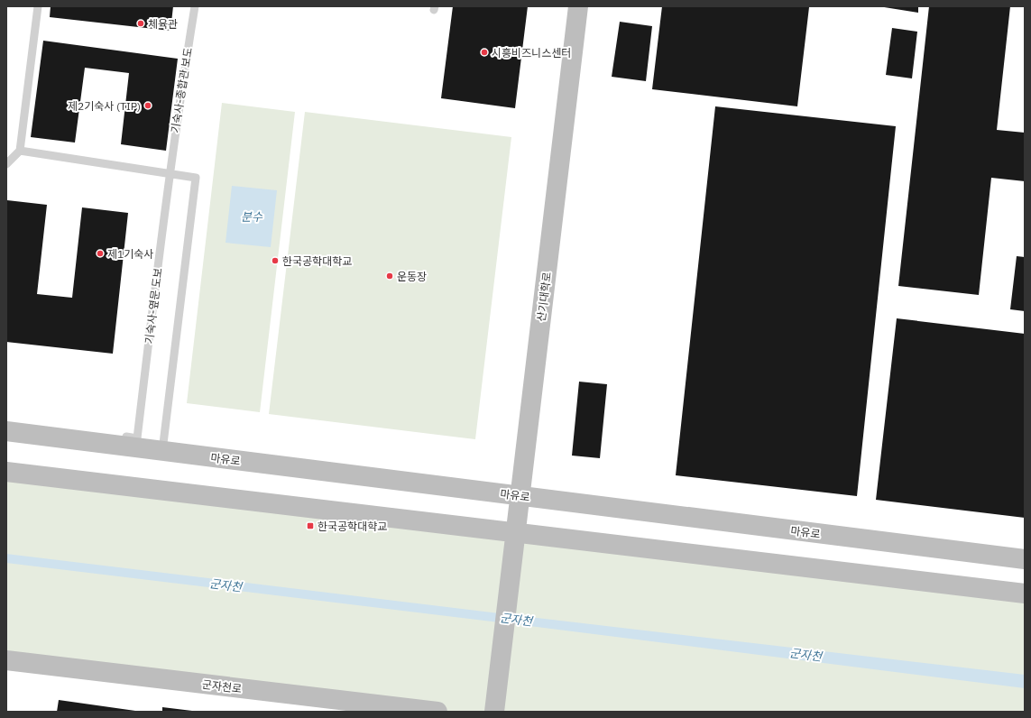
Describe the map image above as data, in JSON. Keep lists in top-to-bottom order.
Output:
{
  "streets": {
    "street": ["산기대학로", "마유로", "군자천로"],
    "lane": ["기숙사-종합관 보도", "기숙사-옆문 도보"]
  },
  "crossings": [
    ["기숙사-종합관 보도", "기숙사-옆문 도보"],
    ["산기대학로", "마유로"]
  ],
  "water": ["분수", "군자천"],
  "places": {
    "other": [
      "체육관",
      "시흥비즈니스센터",
      "제2기숙사 (TIP)",
      "제1기숙사",
      "한국공학대학교",
      "운동장"
    ],
    "transit": ["한국공학대햑교"]
  }
}
